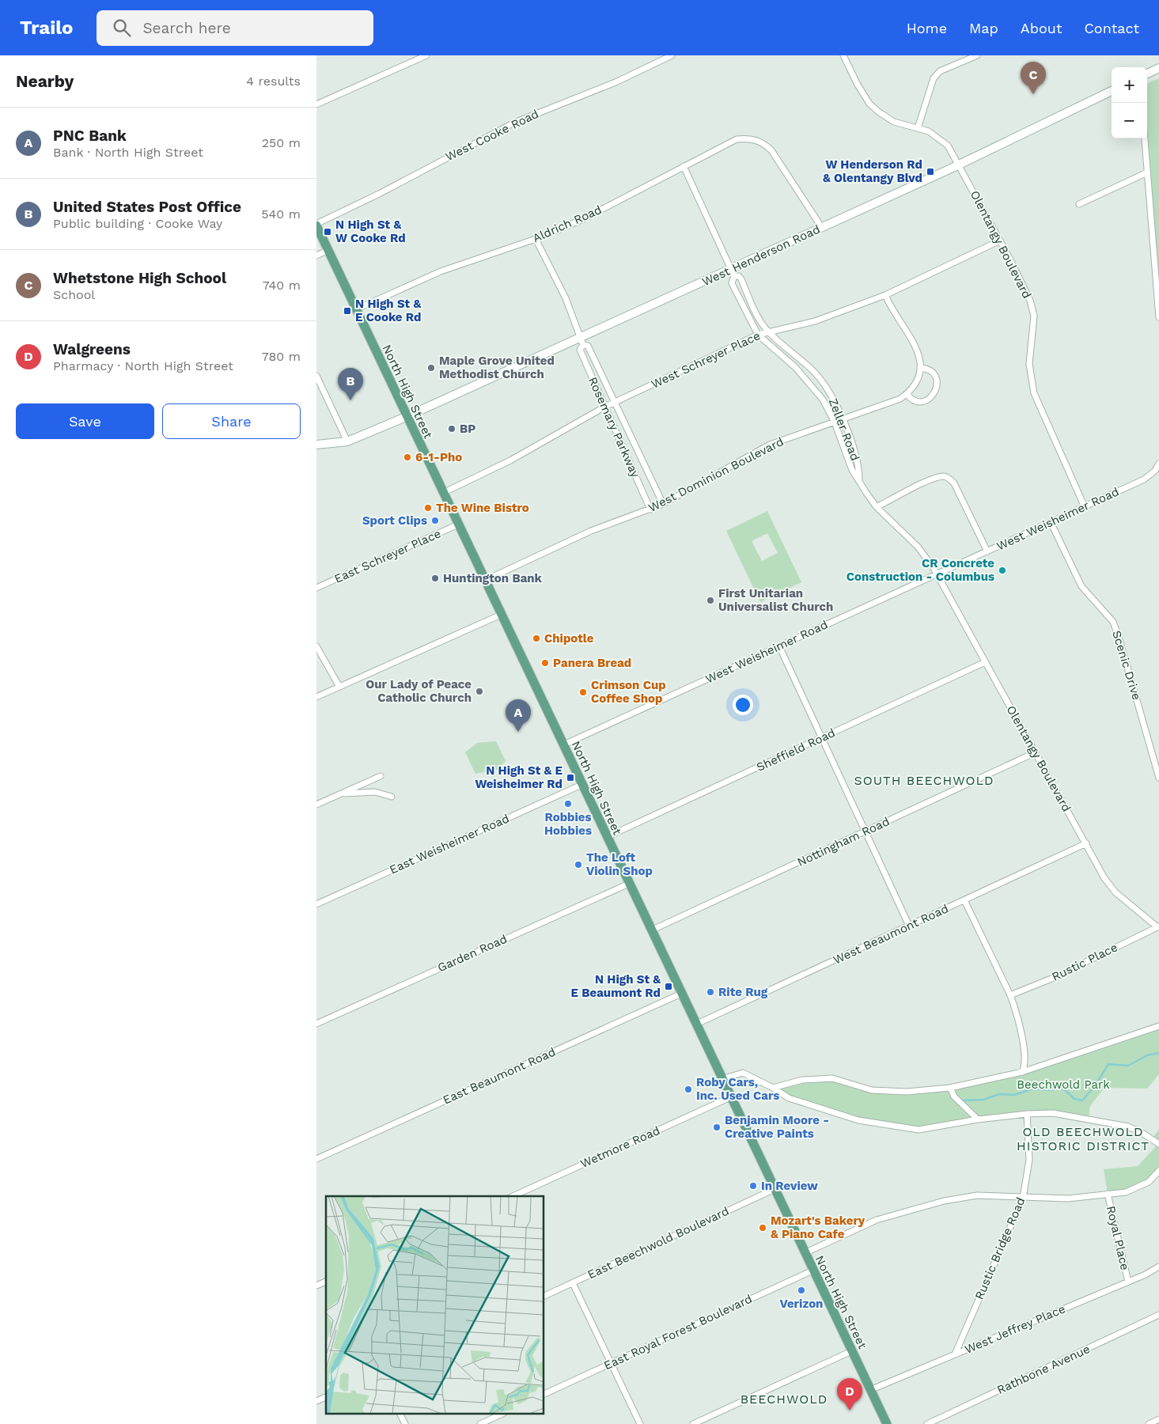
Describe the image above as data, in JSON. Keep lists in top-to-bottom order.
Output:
{
  "streets": {
    "main road": ["West Henderson Road", "North High Street"],
    "street": [
      "West Cooke Road",
      "Aldrich Road",
      "Olentangy Boulevard",
      "West Schreyer Place",
      "Rosemary Parkway",
      "Zeller Road",
      "West Dominion Boulevard",
      "West Weisheimer Road",
      "East Schreyer Place",
      "Scenic Drive",
      "Sheffield Road",
      "Nottingham Road",
      "East Weisheimer Road",
      "West Beaumont Road",
      "Garden Road",
      "Rustic Place",
      "East Beaumont Road",
      "Wetmore Road",
      "Royal Place",
      "East Beechwold Boulevard",
      "Rustic Bridge Road",
      "West Jeffrey Place",
      "East Royal Forest Boulevard",
      "Rathbone Avenue"
    ]
  },
  "crossings": [
    ["West Cooke Road", "North High Street"],
    ["Aldrich Road", "West Henderson Road"],
    ["Aldrich Road", "North High Street"],
    ["Aldrich Road", "Rosemary Parkway"],
    ["Aldrich Road", "Zeller Road"],
    ["Olentangy Boulevard", "West Henderson Road"],
    ["Olentangy Boulevard", "West Schreyer Place"],
    ["Olentangy Boulevard", "Zeller Road"],
    ["Olentangy Boulevard", "West Weisheimer Road"],
    ["Olentangy Boulevard", "Sheffield Road"],
    ["Olentangy Boulevard", "Nottingham Road"],
    ["Olentangy Boulevard", "West Beaumont Road"],
    ["Olentangy Boulevard", "Rustic Place"],
    ["West Henderson Road", "North High Street"],
    ["West Henderson Road", "Rosemary Parkway"],
    ["West Henderson Road", "Zeller Road"],
    ["West Schreyer Place", "North High Street"],
    ["West Schreyer Place", "Rosemary Parkway"],
    ["West Schreyer Place", "Zeller Road"],
    ["North High Street", "West Dominion Boulevard"],
    ["North High Street", "West Weisheimer Road"],
    ["North High Street", "East Schreyer Place"],
    ["North High Street", "Sheffield Road"],
    ["North High Street", "Nottingham Road"],
    ["North High Street", "East Weisheimer Road"],
    ["North High Street", "West Beaumont Road"],
    ["North High Street", "Garden Road"],
    ["North High Street", "East Beaumont Road"],
    ["North High Street", "Wetmore Road"],
    ["North High Street", "East Beechwold Boulevard"],
    ["North High Street", "West Jeffrey Place"],
    ["North High Street", "East Royal Forest Boulevard"],
    ["Rosemary Parkway", "West Dominion Boulevard"],
    ["Zeller Road", "West Dominion Boulevard"],
    ["Zeller Road", "West Weisheimer Road"],
    ["West Weisheimer Road", "Scenic Drive"],
    ["Royal Place", "West Jeffrey Place"],
    ["Rustic Bridge Road", "West Jeffrey Place"]
  ],
  "districts": ["SOUTH BEECHWOLD", "OLD BEECHWOLD HISTORIC DISTRICT", "BEECHWOLD"],
  "parks": ["Beechwold Park"],
  "places": {
    "transit": [
      "W Henderson Rd & Olentangy Blvd",
      "N High St & W Cooke Rd",
      "N High St & E Cooke Rd",
      "N High St & E Weisheimer Rd",
      "N High St & E Beaumont Rd"
    ],
    "other": [
      "Maple Grove United Methodist Church",
      "BP",
      "6-1-Pho",
      "The Wine Bistro",
      "Sport Clips",
      "CR Concrete Construction - Columbus",
      "Huntington Bank",
      "First Unitarian Universalist Church",
      "Chipotle",
      "Panera Bread",
      "Our Lady of Peace Catholic Church",
      "Crimson Cup Coffee Shop",
      "Robbies Hobbies",
      "The Loft Violin Shop",
      "Rite Rug",
      "Roby Cars, Inc. Used Cars",
      "Benjamin Moore - Creative Paints",
      "In Review",
      "Mozart's Bakery & Piano Cafe",
      "Verizon"
    ]
  },
  "page": {
    "header": "Trailo",
    "search": "Search here",
    "nav": [
      "Home",
      "Map",
      "About",
      "Contact"
    ],
    "heading": ["Nearby", "4 results"],
    "pins": [
      "C",
      "B",
      "A",
      "D"
    ],
    "map_buttons": ["+", "−"],
    "list": [
      {
        "mark": "A",
        "name": "PNC Bank",
        "note": "Bank · North High Street",
        "value": "250 m"
      },
      {
        "mark": "B",
        "name": "United States Post Office",
        "note": "Public building · Cooke Way",
        "value": "540 m"
      },
      {
        "mark": "C",
        "name": "Whetstone High School",
        "note": "School",
        "value": "740 m"
      },
      {
        "mark": "D",
        "name": "Walgreens",
        "note": "Pharmacy · North High Street",
        "value": "780 m"
      }
    ],
    "buttons": ["Save", "Share"]
  }
}
